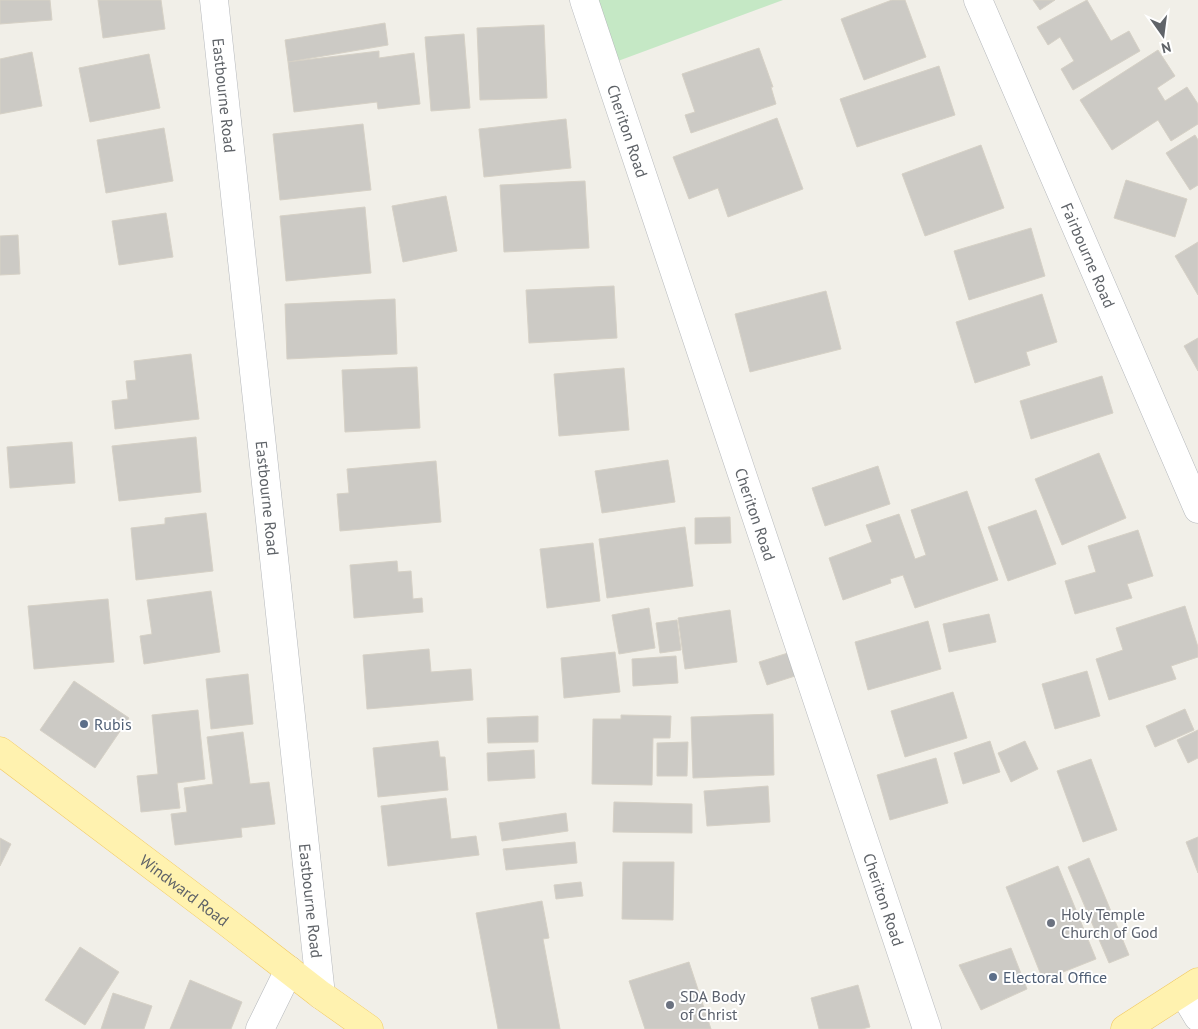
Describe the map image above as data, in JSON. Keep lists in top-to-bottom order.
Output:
{
  "streets": {
    "main road": ["Windward Road"],
    "street": ["Eastbourne Road", "Cheriton Road", "Fairbourne Road"]
  },
  "crossings": [
    ["Eastbourne Road", "Windward Road"]
  ],
  "places": [
    "Rubis",
    "Holy Temple Church of God",
    "Electoral Office",
    "SDA Body of Christ"
  ],
  "north": "bottom"
}
